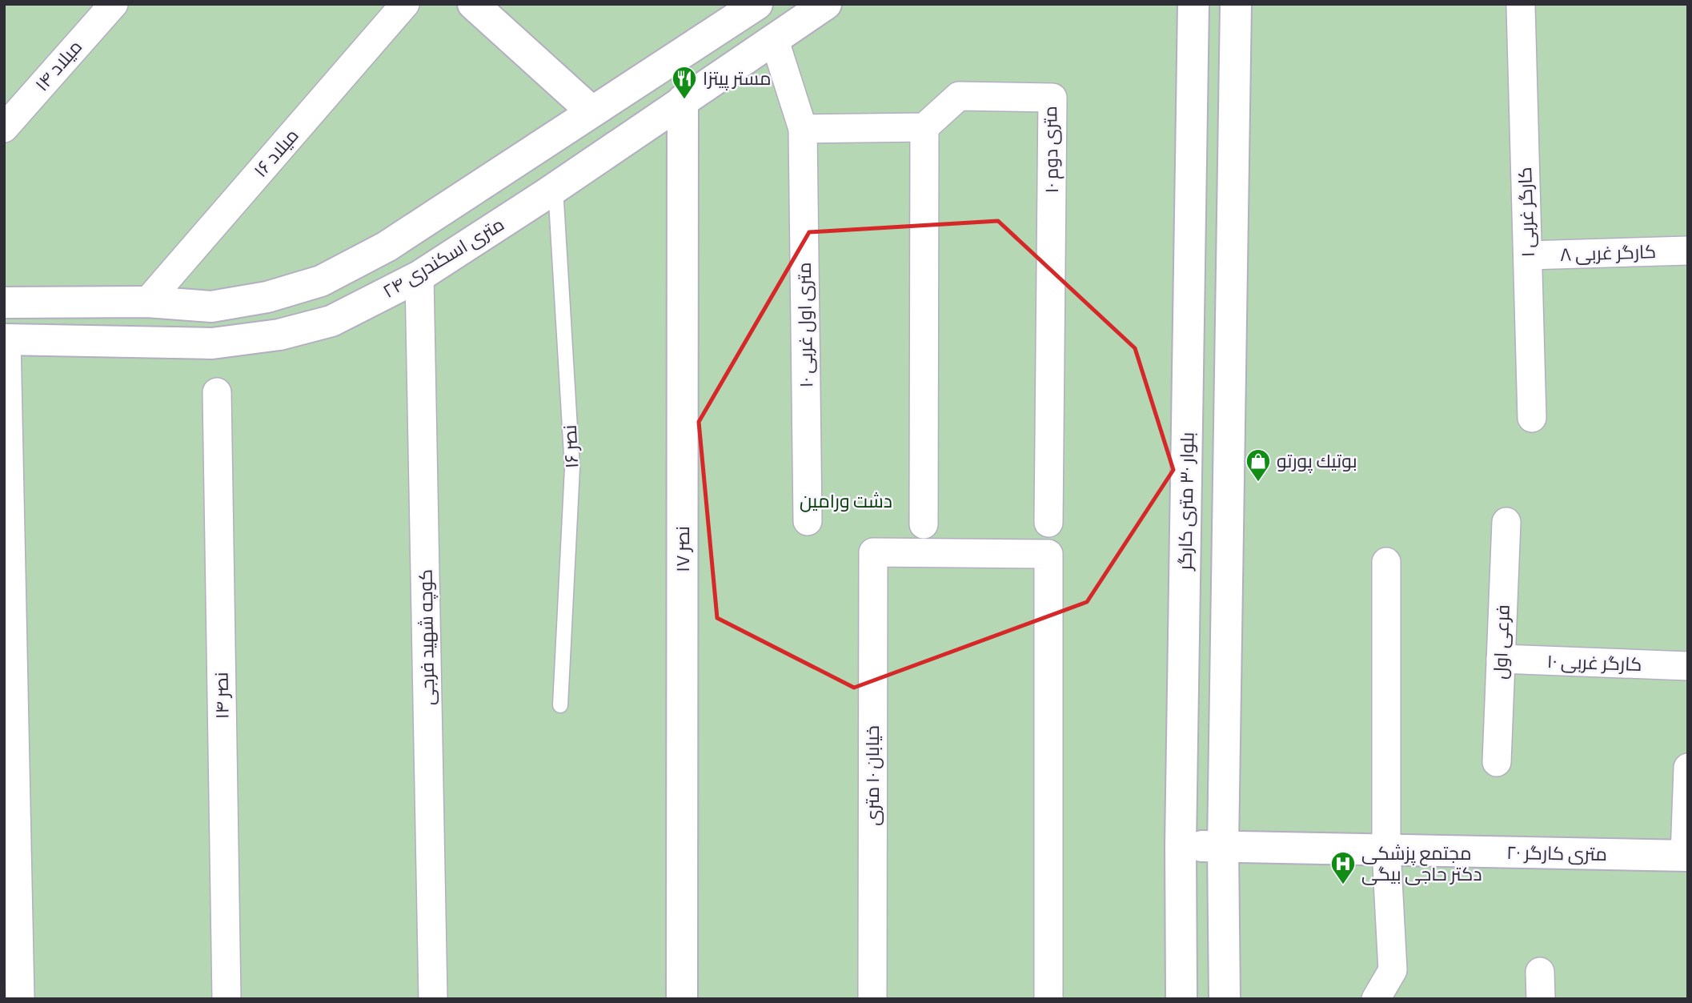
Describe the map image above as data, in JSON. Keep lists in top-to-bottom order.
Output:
{
  "streets": {
    "main road": [
      "۲۴ متری اسکندری",
      "بلوار ۳۰ متری کارگر",
      "نصر ۱۷",
      "۲۰ متری کارگر"
    ],
    "street": [
      "میلاد ۱۴",
      "۱۰ متری دوم",
      "میلاد ۱۶",
      "کارگر غربی ۱",
      "کارگر غربی ۸",
      "۱۰ متری اول غربی",
      "کوچه شهید فرجی",
      "فرعی اول",
      "کارگر غربی ۱۰",
      "نصر ۱۴",
      "خیابان ۱۰ متری"
    ],
    "lane": ["نصر ۱۶"]
  },
  "crossings": [
    ["کارگر غربی ۱", "کارگر غربی ۸"],
    ["۲۴ متری اسکندری", "نصر ۱۶"],
    ["۲۴ متری اسکندری", "نصر ۱۷"],
    ["۲۴ متری اسکندری", "کوچه شهید فرجی"],
    ["بلوار ۳۰ متری کارگر", "۲۰ متری کارگر"],
    ["فرعی اول", "کارگر غربی ۱۰"]
  ],
  "parks": ["دشت ورامین"],
  "places": {
    "restaurant": ["مستر پیتزا"],
    "shop": ["بوتيك پورتو"],
    "hospital": ["مجتمع پزشکی دکتر حاجی بیگی"]
  }
}
